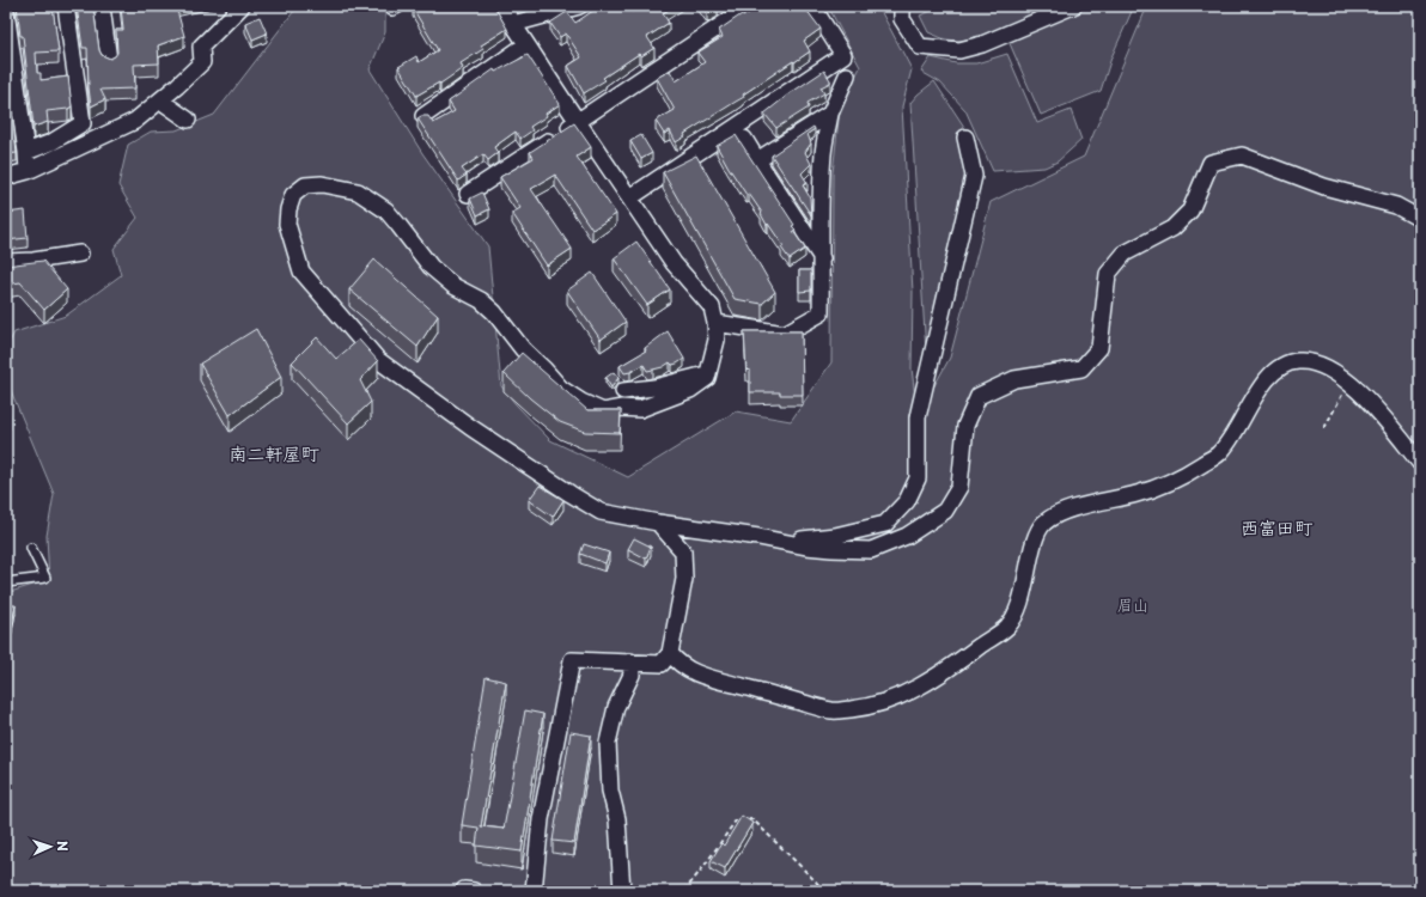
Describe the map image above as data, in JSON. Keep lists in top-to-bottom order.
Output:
{
  "districts": ["南二軒屋町", "西富田町"],
  "parks": ["眉山"],
  "north": "right"
}
